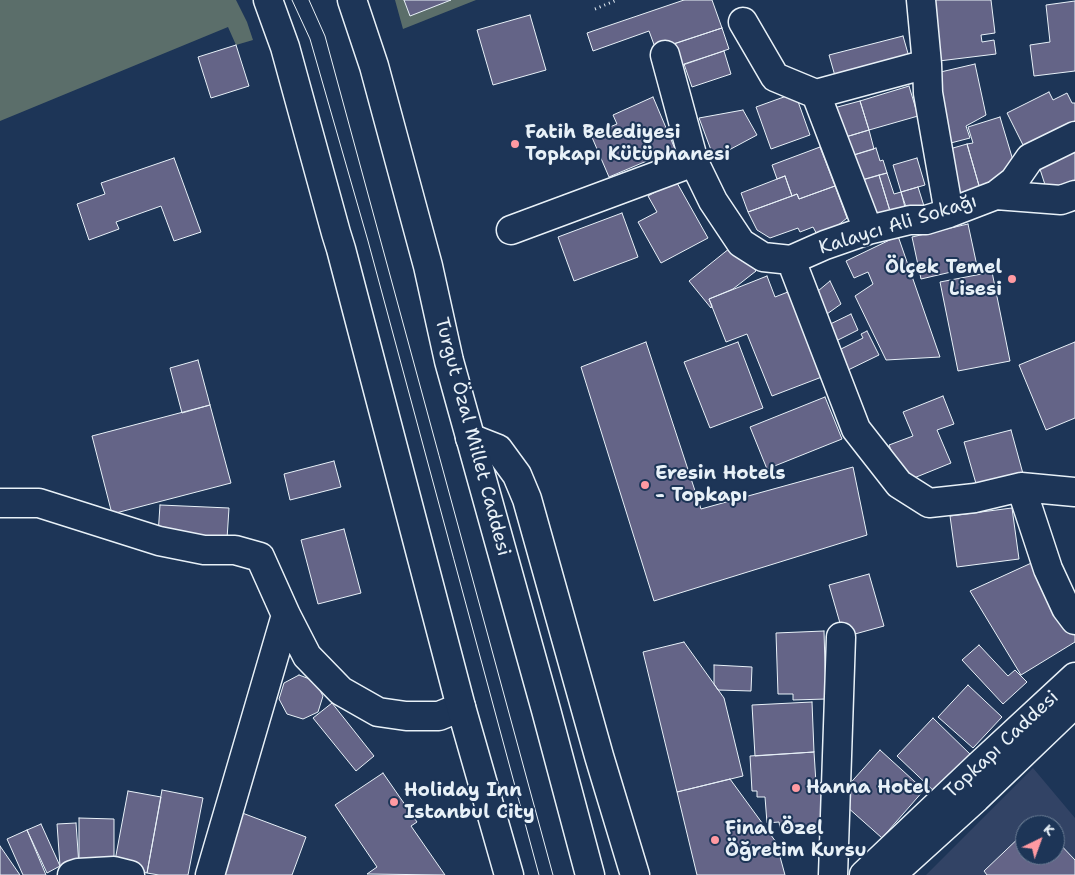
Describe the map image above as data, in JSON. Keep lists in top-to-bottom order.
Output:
{
  "streets": {
    "street": ["Kalaycı Ali Sokağı", "Turgut Özal Millet Caddesi", "Topkapı Caddesi"]
  },
  "places": [
    "Fatih Belediyesi Topkapı Kütüphanesi",
    "Ölçek Temel Lisesi",
    "Eresin Hotels - Topkapı",
    "Hanna Hotel",
    "Holiday Inn Istanbul City",
    "Final Özel Öğretim Kursu"
  ],
  "north": "top right"
}
